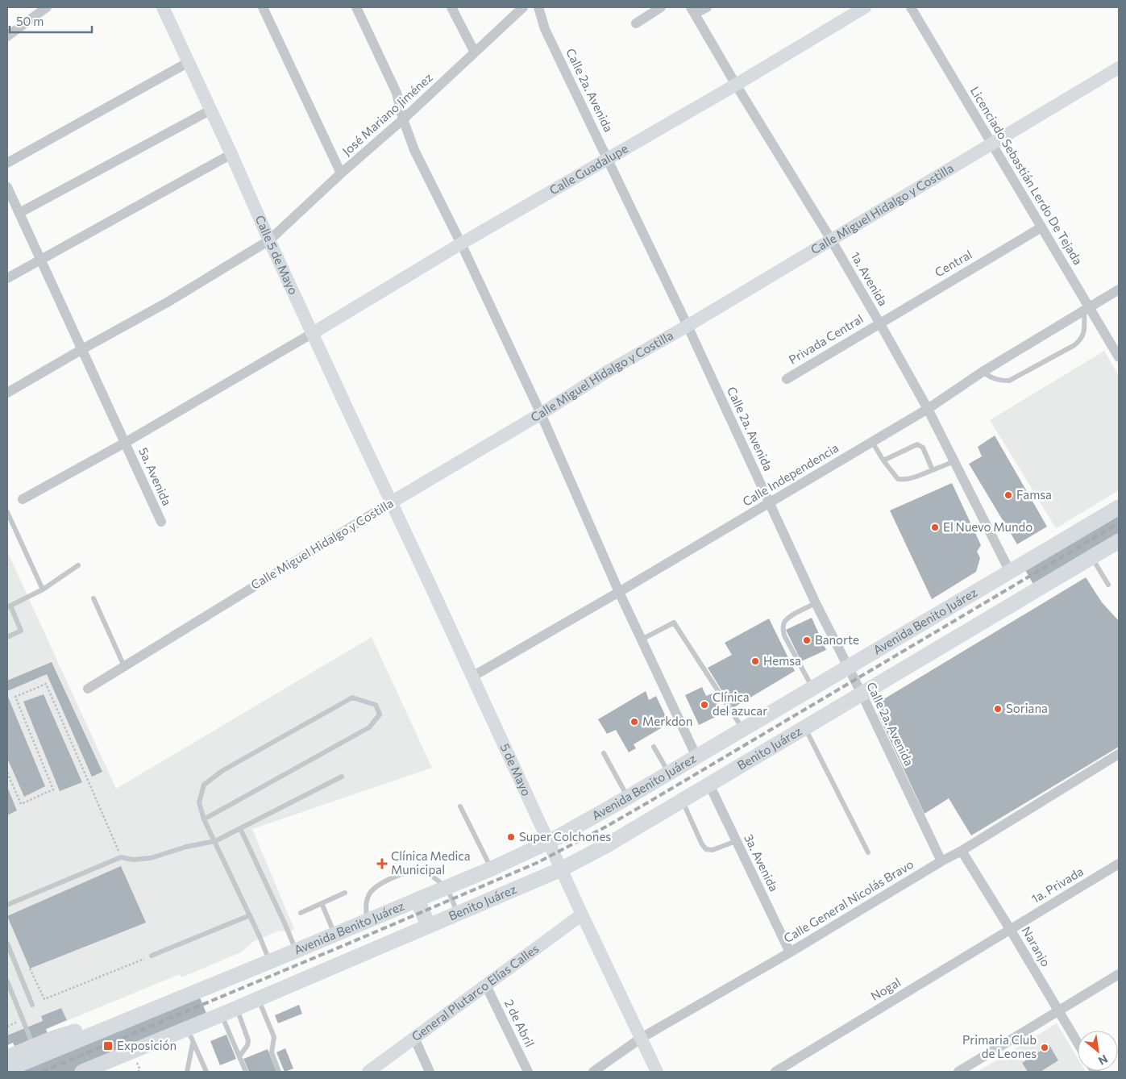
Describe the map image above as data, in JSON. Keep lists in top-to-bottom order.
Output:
{
  "streets": {
    "main road": ["Avenida Benito Juárez", "Benito Juárez"],
    "street": [
      "Calle 2a. Avenida",
      "José Mariano Jiménez",
      "Calle Guadalupe",
      "Licenciado Sebastián Lerdo De Tejada",
      "Calle Miguel Hidalgo y Costilla",
      "Calle 5 de Mayo",
      "Central",
      "1a. Avenida",
      "Privada Central",
      "Calle Independencia",
      "5a. Avenida",
      "5 de Mayo",
      "3a. Avenida",
      "1a. Privada",
      "Calle General Nicolás Bravo",
      "Naranjo",
      "Nogal",
      "General Plutarco Elías Calles",
      "2 de Abril"
    ]
  },
  "crossings": [
    ["Calle 2a. Avenida", "Calle Guadalupe"],
    ["Calle 2a. Avenida", "Calle Miguel Hidalgo y Costilla"],
    ["Calle 2a. Avenida", "Calle Independencia"],
    ["Calle 2a. Avenida", "Avenida Benito Juárez"],
    ["Calle 2a. Avenida", "Benito Juárez"],
    ["Calle 2a. Avenida", "Calle General Nicolás Bravo"],
    ["José Mariano Jiménez", "Calle 5 de Mayo"],
    ["José Mariano Jiménez", "5a. Avenida"],
    ["Calle Guadalupe", "Calle 5 de Mayo"],
    ["Calle Guadalupe", "1a. Avenida"],
    ["Licenciado Sebastián Lerdo De Tejada", "Calle Miguel Hidalgo y Costilla"],
    ["Licenciado Sebastián Lerdo De Tejada", "Central"],
    ["Licenciado Sebastián Lerdo De Tejada", "Calle Independencia"],
    ["Calle Miguel Hidalgo y Costilla", "Calle 5 de Mayo"],
    ["Calle Miguel Hidalgo y Costilla", "1a. Avenida"],
    ["Calle Miguel Hidalgo y Costilla", "5 de Mayo"],
    ["Calle 5 de Mayo", "5 de Mayo"],
    ["Central", "1a. Avenida"],
    ["Central", "Privada Central"],
    ["1a. Avenida", "Privada Central"],
    ["1a. Avenida", "Calle Independencia"],
    ["1a. Avenida", "Avenida Benito Juárez"],
    ["Calle Independencia", "5 de Mayo"],
    ["Avenida Benito Juárez", "5 de Mayo"],
    ["Benito Juárez", "5 de Mayo"],
    ["Benito Juárez", "3a. Avenida"],
    ["5 de Mayo", "Calle General Nicolás Bravo"],
    ["5 de Mayo", "General Plutarco Elías Calles"],
    ["3a. Avenida", "Calle General Nicolás Bravo"],
    ["1a. Privada", "Naranjo"],
    ["1a. Privada", "Nogal"],
    ["Calle General Nicolás Bravo", "Naranjo"],
    ["Naranjo", "Nogal"],
    ["General Plutarco Elías Calles", "2 de Abril"]
  ],
  "places": {
    "other": [
      "Famsa",
      "El Nuevo Mundo",
      "Banorte",
      "Hemsa",
      "Clínica del azucar",
      "Soriana",
      "Merkdon",
      "Super Colchones",
      "Primaria Club de Leones"
    ],
    "health": ["Clínica Medica Municipal"],
    "transit": ["Exposición"]
  },
  "scale_bar": "50 m",
  "north": "bottom right"
}
